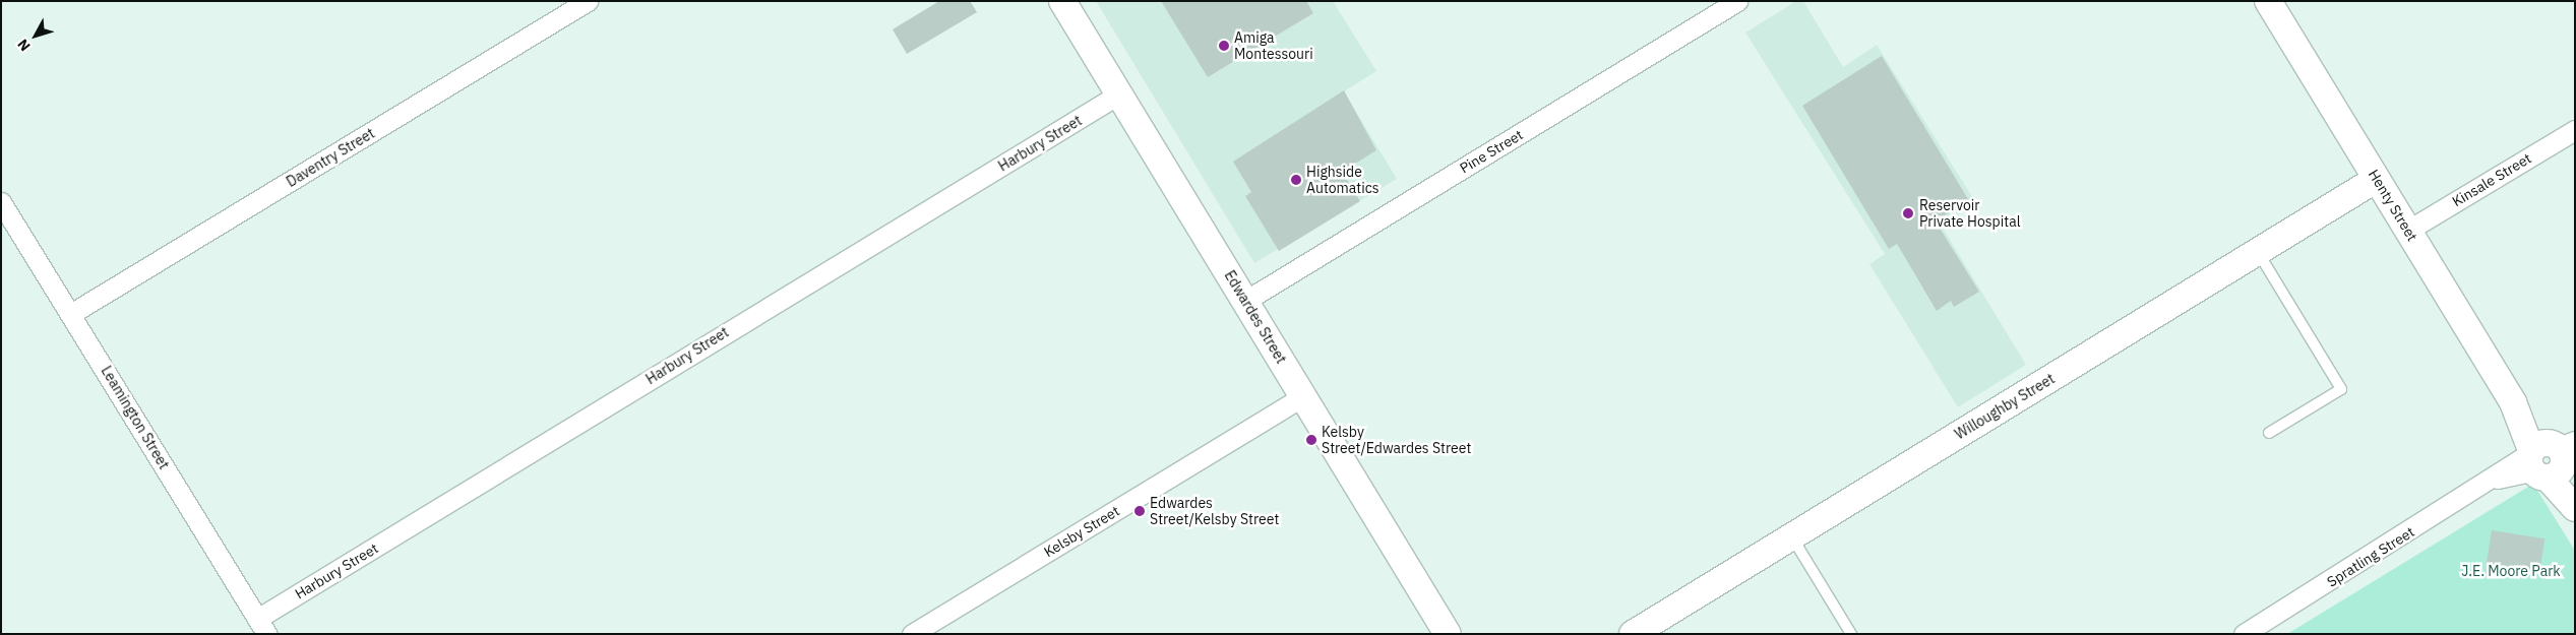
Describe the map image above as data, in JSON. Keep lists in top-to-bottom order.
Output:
{
  "streets": {
    "street": [
      "Harbury Street",
      "Pine Street",
      "Daventry Street",
      "Kinsale Street",
      "Henty Street",
      "Edwardes Street",
      "Willoughby Street",
      "Leamington Street",
      "Kelsby Street",
      "Spratling Street"
    ]
  },
  "crossings": [
    ["Harbury Street", "Edwardes Street"],
    ["Harbury Street", "Leamington Street"],
    ["Pine Street", "Edwardes Street"],
    ["Daventry Street", "Leamington Street"],
    ["Kinsale Street", "Henty Street"],
    ["Henty Street", "Willoughby Street"],
    ["Henty Street", "Spratling Street"],
    ["Edwardes Street", "Kelsby Street"]
  ],
  "parks": ["J.E. Moore Park"],
  "places": [
    "Amiga Montessouri",
    "Highside Automatics",
    "Reservoir Private Hospital",
    "Kelsby Street/Edwardes Street",
    "Edwardes Street/Kelsby Street"
  ],
  "north": "bottom left"
}
